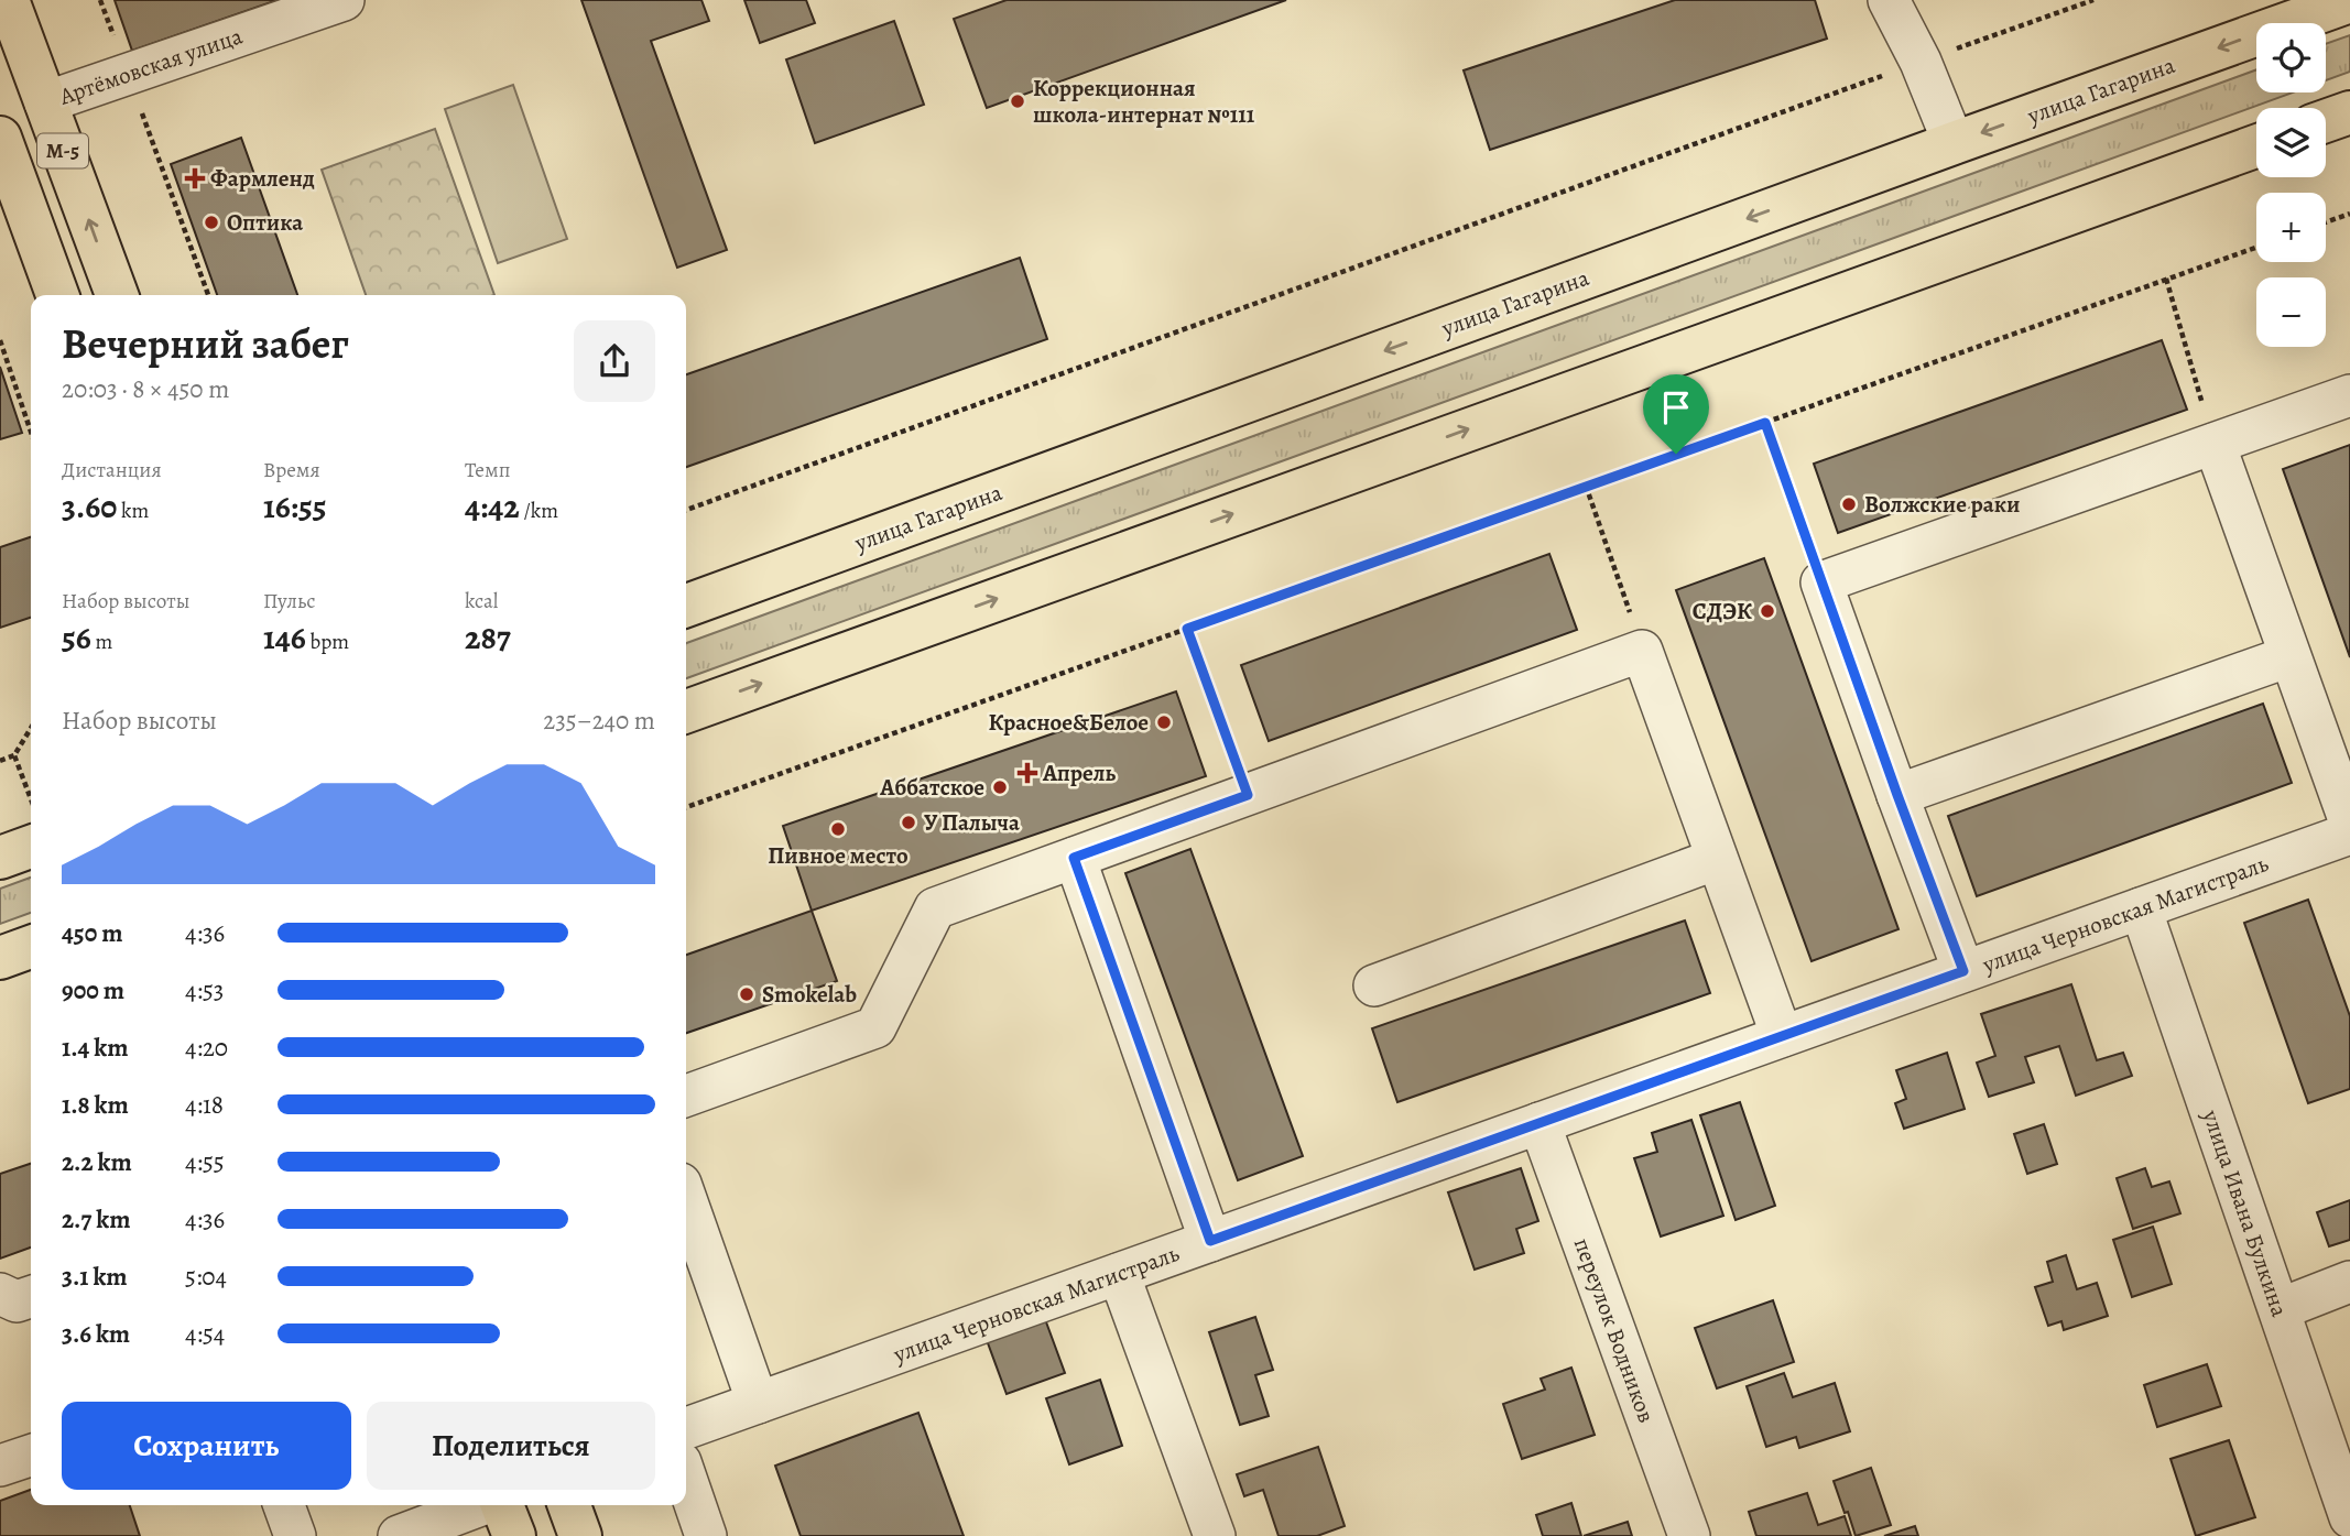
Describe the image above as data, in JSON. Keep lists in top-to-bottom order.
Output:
{
  "streets": {
    "main road": ["улица Гагарина", "М-5"],
    "street": [
      "Артёмовская улица",
      "улица Черновская Магистраль",
      "улица Ивана Булкина",
      "переулок Водников"
    ]
  },
  "crossings": [
    ["Артёмовская улица", "М-5"],
    ["улица Черновская Магистраль", "улица Ивана Булкина"],
    ["улица Черновская Магистраль", "переулок Водников"]
  ],
  "places": {
    "other": [
      "Коррекционная школа-интернат №111",
      "Оптика",
      "Волжские раки",
      "СДЭК",
      "Красное&Белое",
      "Аббатское",
      "У Палыча",
      "Пивное место",
      "Smokelab"
    ],
    "health": ["Фармленд", "Апрель"]
  },
  "page": {
    "map_buttons": ["+", "−"],
    "heading": ["Вечерний забег", "20:03 · 8 × 450 m"],
    "stats": [
      ["Дистанция", "3.60 km"],
      ["Время", "16:55"],
      ["Темп", "4:42 /km"],
      ["Набор высоты", "56 m"],
      ["Пульс", "146 bpm"],
      ["kcal", "287"]
    ],
    "chart": ["Набор высоты", "235–240 m"],
    "list": [
      {
        "name": "450 m",
        "note": "4:36"
      },
      {
        "name": "900 m",
        "note": "4:53"
      },
      {
        "name": "1.4 km",
        "note": "4:20"
      },
      {
        "name": "1.8 km",
        "note": "4:18"
      },
      {
        "name": "2.2 km",
        "note": "4:55"
      },
      {
        "name": "2.7 km",
        "note": "4:36"
      },
      {
        "name": "3.1 km",
        "note": "5:04"
      },
      {
        "name": "3.6 km",
        "note": "4:54"
      }
    ],
    "buttons": ["Сохранить", "Поделиться"]
  }
}
